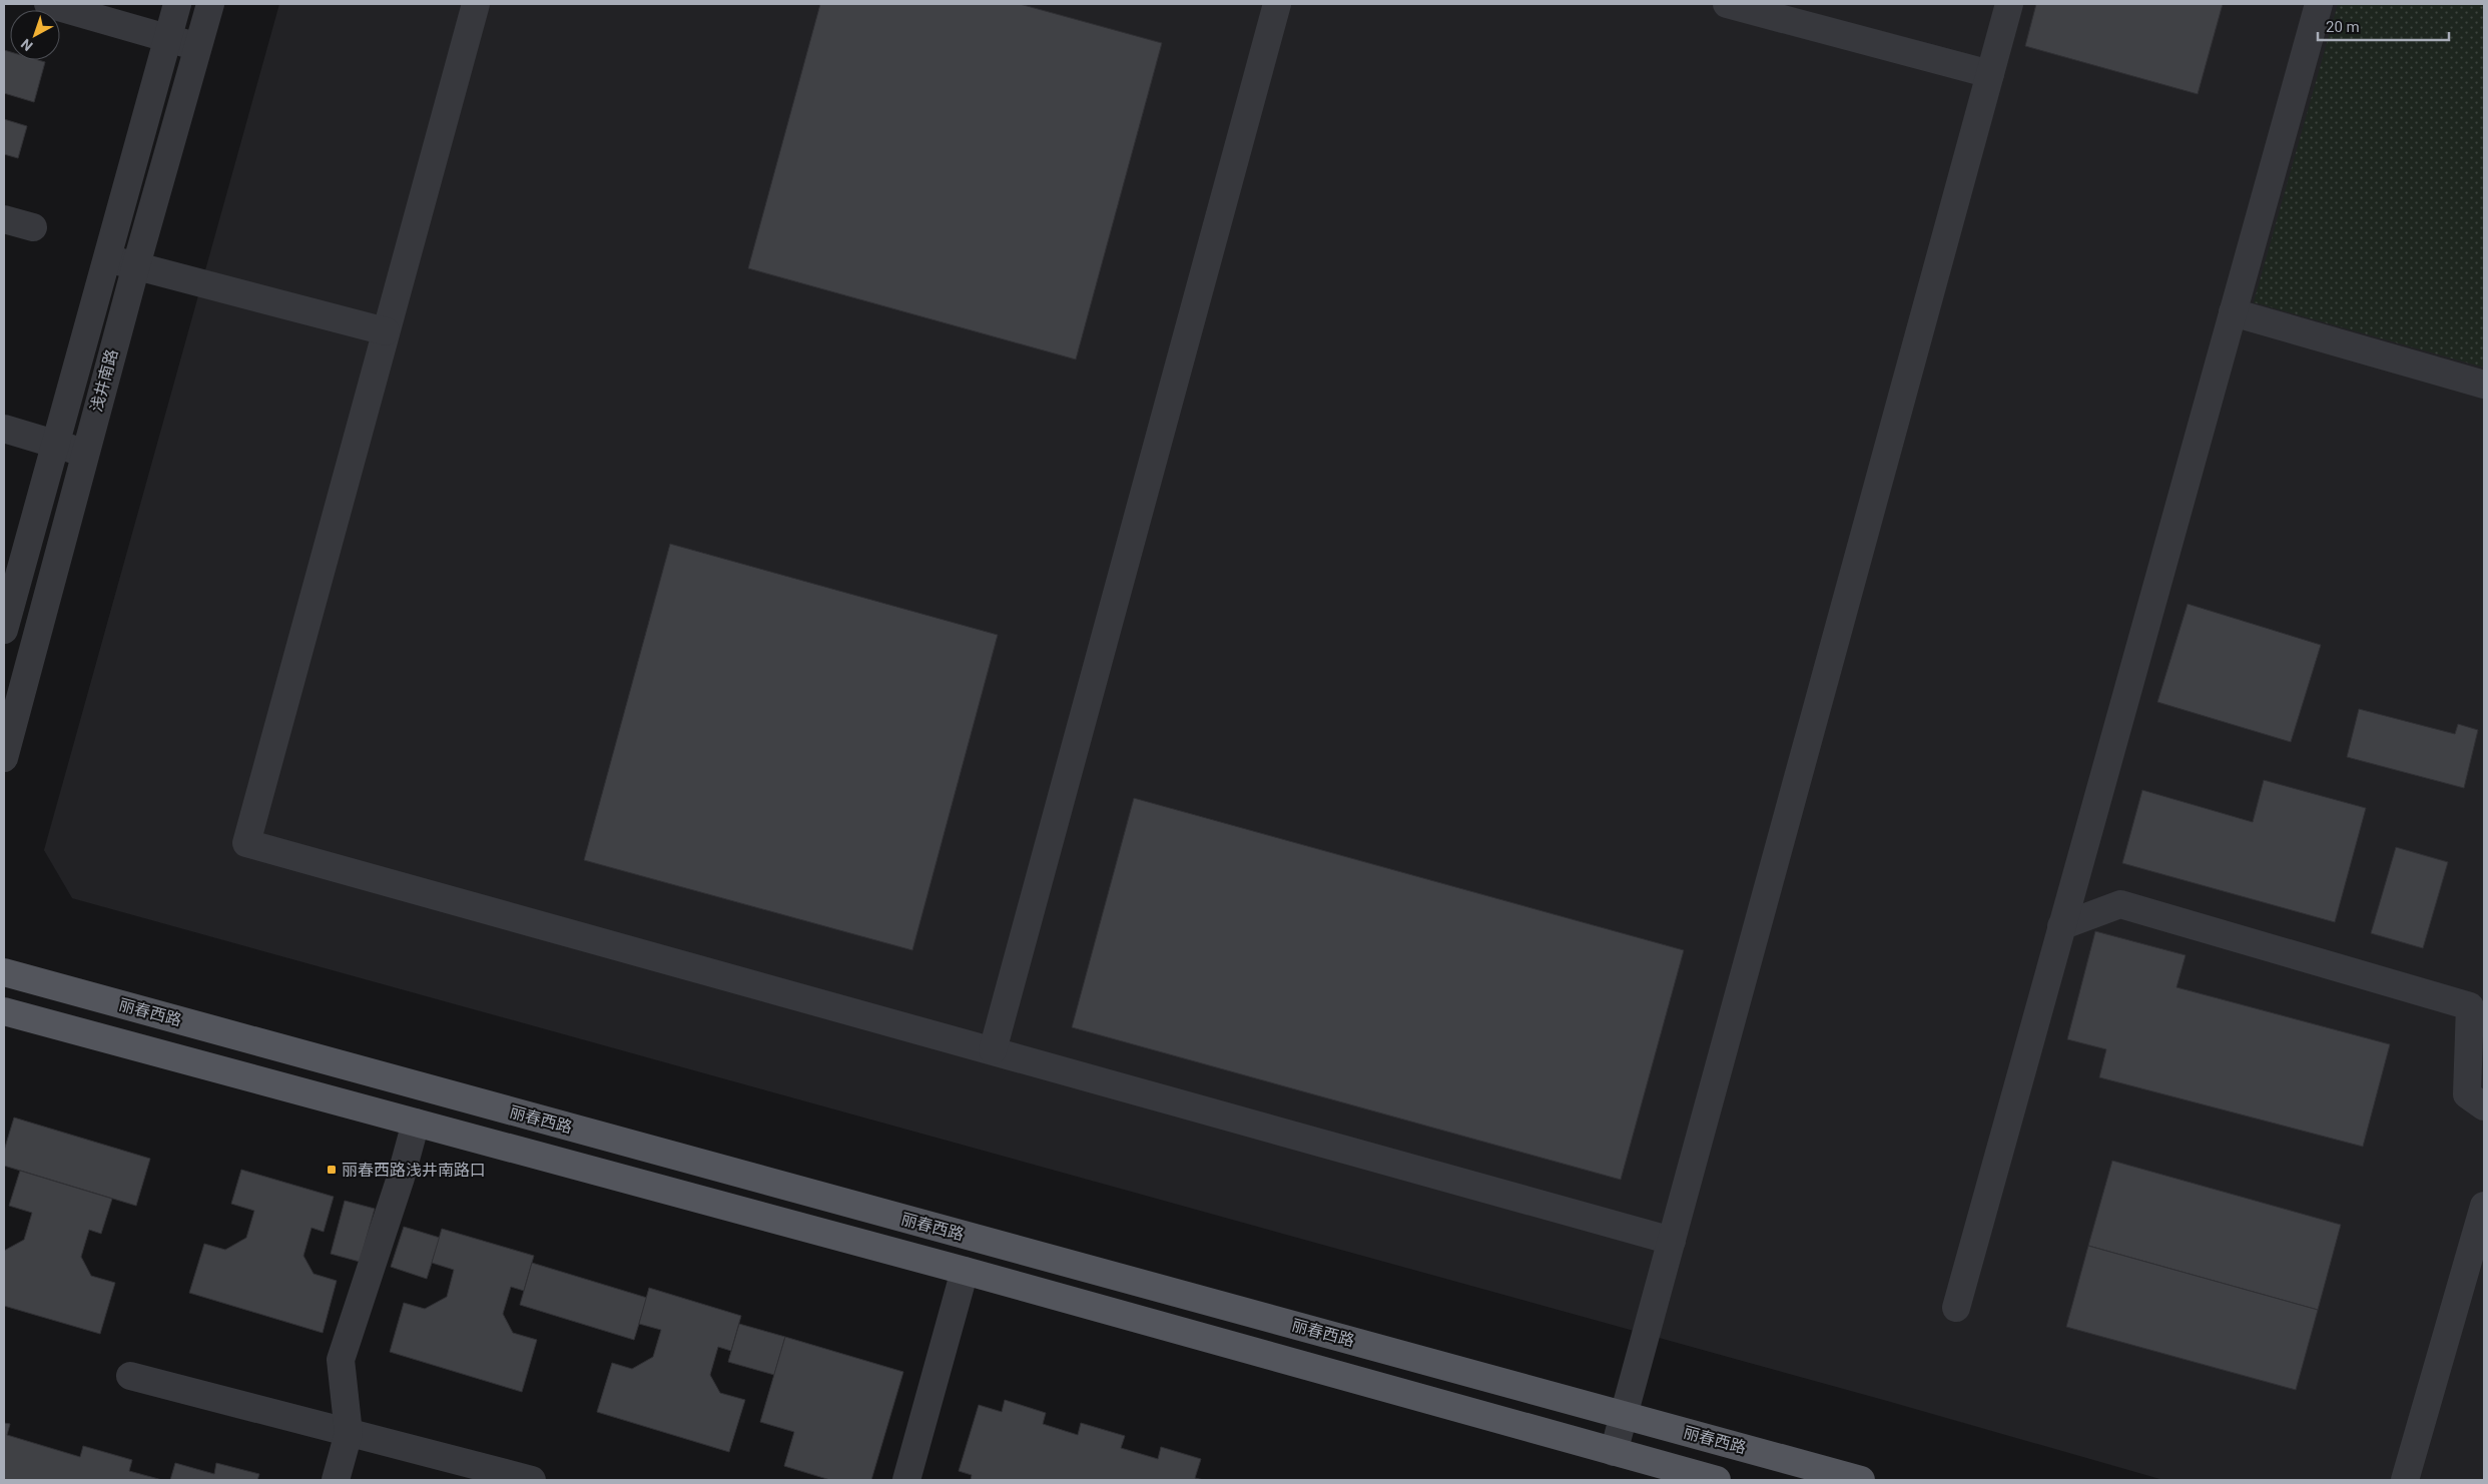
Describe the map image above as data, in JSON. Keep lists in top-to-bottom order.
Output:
{
  "streets": {
    "main road": ["丽春西路"],
    "street": ["浅井南路"]
  },
  "places": {
    "transit": ["丽春西路浅井南路口"]
  },
  "scale_bar": "20 m",
  "north": "bottom left"
}
